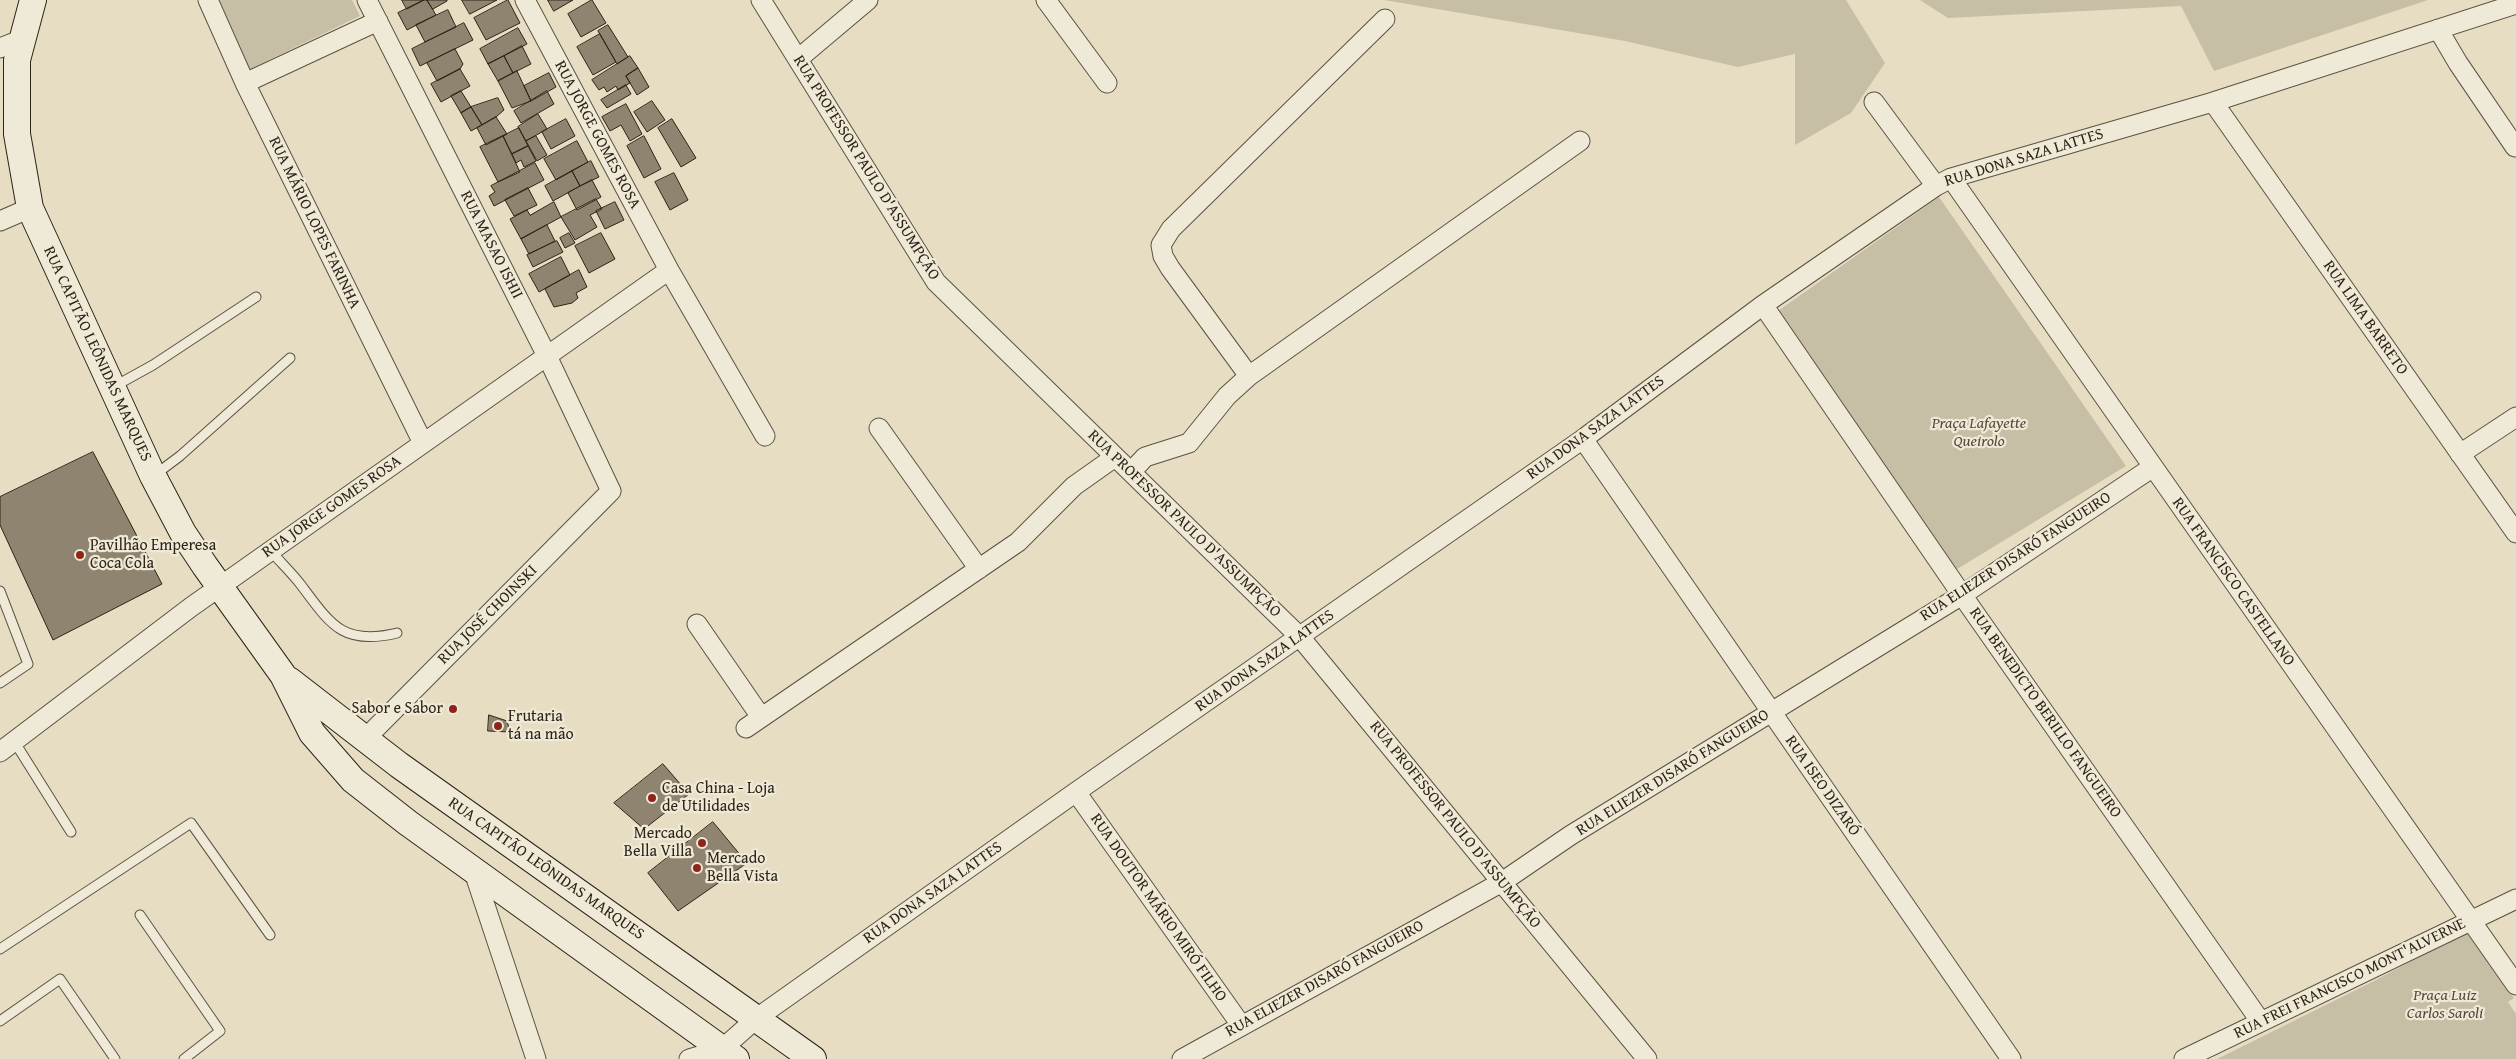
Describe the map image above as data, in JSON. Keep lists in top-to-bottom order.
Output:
{
  "streets": {
    "main road": ["RUA CAPITÃO LEÔNIDAS MARQUES"],
    "street": [
      "RUA JORGE GOMES ROSA",
      "RUA DONA SAZA LATTES",
      "RUA PROFESSOR PAULO D'ASSUMPÇÃO",
      "RUA MÁRIO LOPES FARINHA",
      "RUA MASAO ISHII",
      "RUA LIMA BARRETO",
      "RUA ELIEZER DISARÓ FANGUEIRO",
      "RUA FRANCISCO CASTELLANO",
      "RUA JOSÉ CHOINSKI",
      "RUA BENEDICTO BERILLO FANGUEIRO",
      "RUA ISEO DIZARÓ",
      "RUA DOUTOR MÁRIO MIRÓ FILHO",
      "RUA FREI FRANCISCO MONT'ALVERNE"
    ]
  },
  "crossings": [
    ["RUA JORGE GOMES ROSA", "RUA MÁRIO LOPES FARINHA"],
    ["RUA JORGE GOMES ROSA", "RUA MASAO ISHII"],
    ["RUA JORGE GOMES ROSA", "RUA CAPITÃO LEÔNIDAS MARQUES"],
    ["RUA DONA SAZA LATTES", "RUA PROFESSOR PAULO D'ASSUMPÇÃO"],
    ["RUA DONA SAZA LATTES", "RUA LIMA BARRETO"],
    ["RUA DONA SAZA LATTES", "RUA CAPITÃO LEÔNIDAS MARQUES"],
    ["RUA DONA SAZA LATTES", "RUA FRANCISCO CASTELLANO"],
    ["RUA DONA SAZA LATTES", "RUA BENEDICTO BERILLO FANGUEIRO"],
    ["RUA DONA SAZA LATTES", "RUA ISEO DIZARÓ"],
    ["RUA DONA SAZA LATTES", "RUA DOUTOR MÁRIO MIRÓ FILHO"],
    ["RUA PROFESSOR PAULO D'ASSUMPÇÃO", "RUA ELIEZER DISARÓ FANGUEIRO"],
    ["RUA MASAO ISHII", "RUA JOSÉ CHOINSKI"],
    ["RUA CAPITÃO LEÔNIDAS MARQUES", "RUA JOSÉ CHOINSKI"],
    ["RUA ELIEZER DISARÓ FANGUEIRO", "RUA FRANCISCO CASTELLANO"],
    ["RUA ELIEZER DISARÓ FANGUEIRO", "RUA BENEDICTO BERILLO FANGUEIRO"],
    ["RUA ELIEZER DISARÓ FANGUEIRO", "RUA ISEO DIZARÓ"],
    ["RUA ELIEZER DISARÓ FANGUEIRO", "RUA DOUTOR MÁRIO MIRÓ FILHO"],
    ["RUA FRANCISCO CASTELLANO", "RUA FREI FRANCISCO MONT'ALVERNE"],
    ["RUA BENEDICTO BERILLO FANGUEIRO", "RUA FREI FRANCISCO MONT'ALVERNE"]
  ],
  "parks": ["Praça Lafayette Queirolo", "Praça Luiz Carlos Saroli"],
  "places": [
    "Pavilhão Emperesa Coca Cola",
    "Sabor e Sabor",
    "Frutaria tá na mão",
    "Casa China - Loja de Utilidades",
    "Mercado Bella Villa",
    "Mercado Bella Vista"
  ]
}
